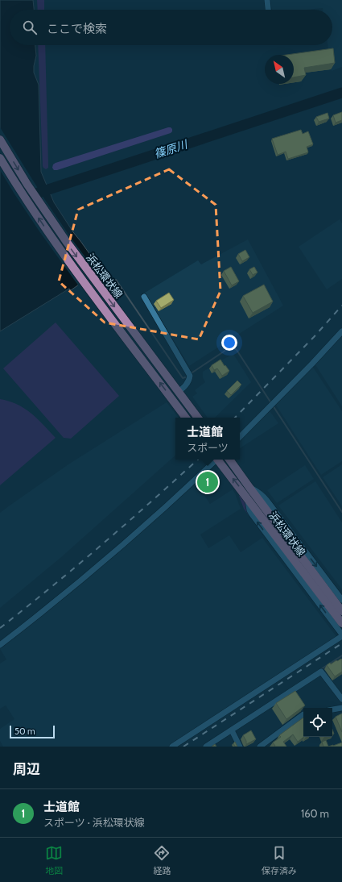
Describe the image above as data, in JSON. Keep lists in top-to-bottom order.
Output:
{
  "streets": {
    "main road": ["浜松環状線"]
  },
  "water": ["篠原川"],
  "scale_bar": "50 m",
  "north": "top left",
  "page": {
    "search": "ここで検索",
    "popup": ["士道館", "スポーツ"],
    "pins": "1",
    "scale": "50 m",
    "heading": "周辺",
    "list": [
      {
        "mark": "1",
        "name": "士道館",
        "note": "スポーツ · 浜松環状線",
        "value": "160 m"
      }
    ],
    "nav": ["地図", "経路", "保存済み"]
  }
}
